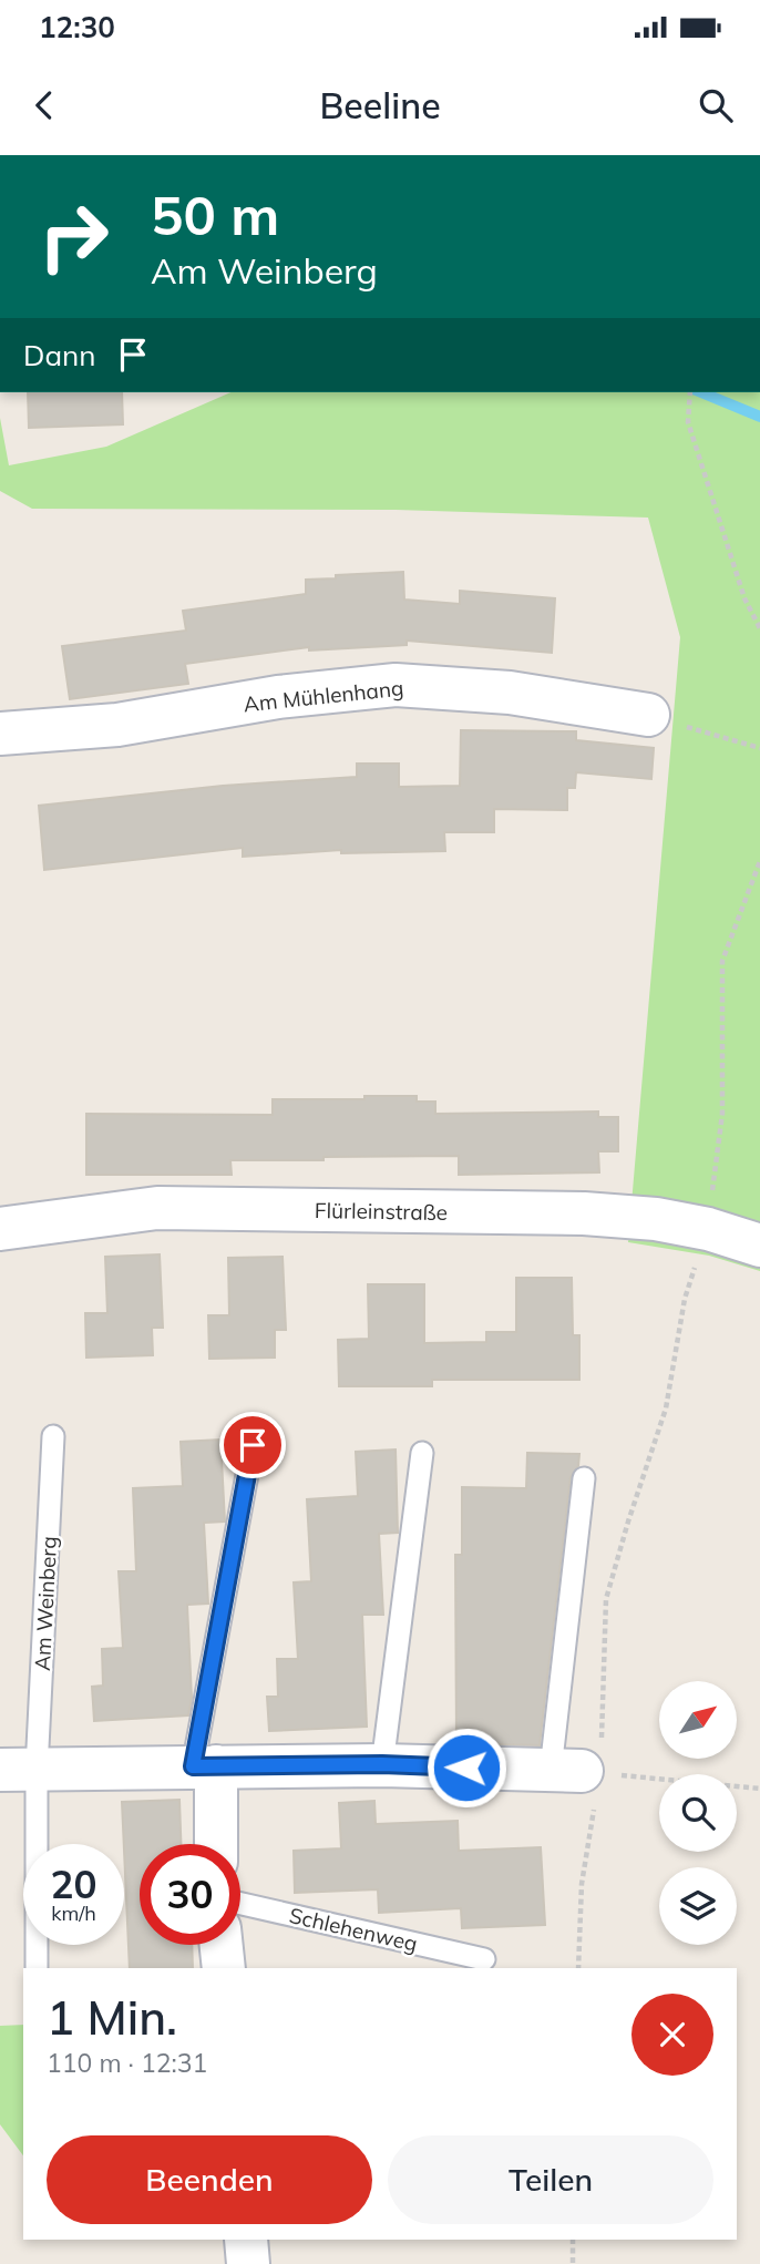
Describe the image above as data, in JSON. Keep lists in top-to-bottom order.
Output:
{
  "streets": {
    "street": ["Am Mühlenhang", "Flürleinstraße"],
    "lane": ["Am Weinberg", "Schlehenweg"]
  },
  "north": "top right",
  "page": {
    "status": "12:30",
    "header": "Beeline",
    "turn": ["50 m", "Am Weinberg"],
    "then": "Dann",
    "speed": "20 km/h",
    "limit": "30",
    "heading": ["1 Min.", "110 m · 12:31"],
    "buttons": ["Beenden", "Teilen"]
  }
}
